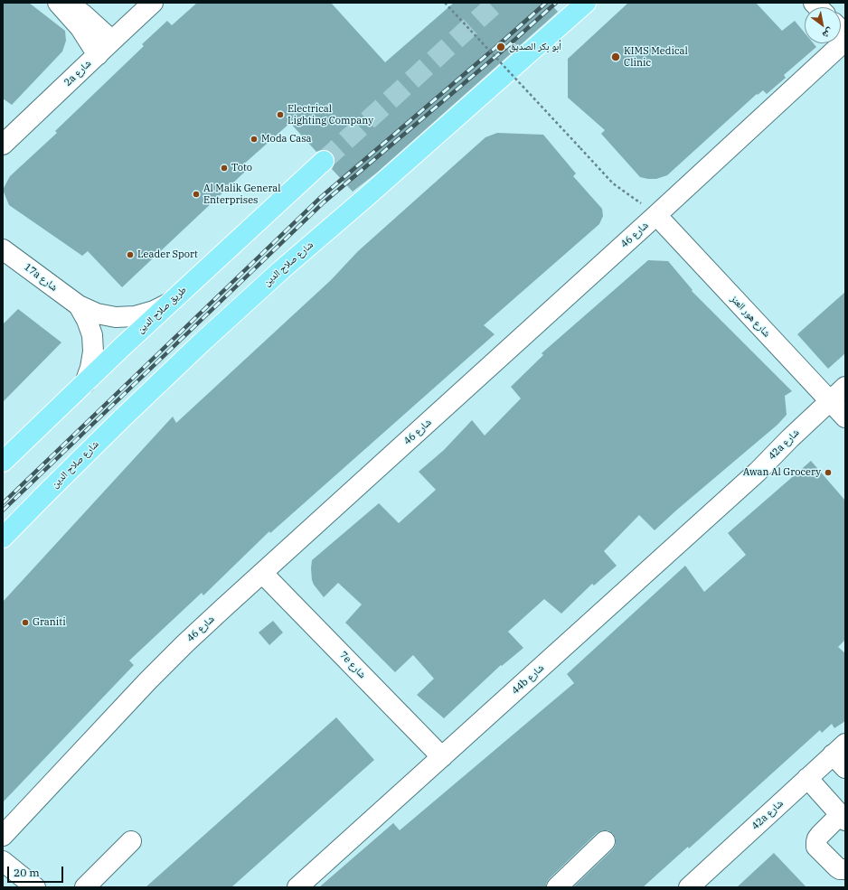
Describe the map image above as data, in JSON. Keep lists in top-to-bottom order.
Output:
{
  "streets": {
    "main road": ["شارع صلاح الدين", "طريق صلاح الدين"],
    "street": [
      "2a شارع",
      "شارع 46",
      "17a شارع",
      "شارع هور العنز",
      "42a شارع",
      "7e شارع",
      "44b شارع"
    ]
  },
  "crossings": [
    ["شارع 46", "شارع هور العنز"],
    ["شارع 46", "7e شارع"],
    ["17a شارع", "طريق صلاح الدين"],
    ["شارع هور العنز", "42a شارع"],
    ["42a شارع", "44b شارع"],
    ["7e شارع", "44b شارع"]
  ],
  "places": [
    "أبو بكر الصديق",
    "KIMS Medical Clinic",
    "Electrical Lighting Company",
    "Moda Casa",
    "Toto",
    "Al Malik General Enterprises",
    "Leader Sport",
    "Awan Al Grocery",
    "Graniti"
  ],
  "scale_bar": "20 m",
  "north": "bottom right"
}
